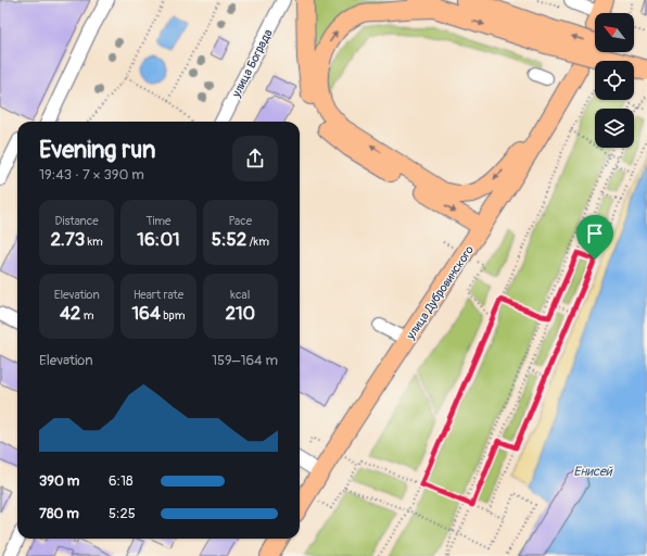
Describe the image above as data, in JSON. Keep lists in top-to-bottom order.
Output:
{
  "streets": {
    "main road": ["улица Дубровинского"],
    "street": ["улица Бограда"]
  },
  "water": ["Енисей"],
  "north": "top left",
  "page": {
    "heading": ["Evening run", "19:43 · 7 × 390 m"],
    "stats": [
      ["Distance", "2.73 km"],
      ["Time", "16:01"],
      ["Pace", "5:52 /km"],
      ["Elevation", "42 m"],
      ["Heart rate", "164 bpm"],
      ["kcal", "210"]
    ],
    "chart": ["Elevation", "159–164 m"],
    "list": [
      {
        "name": "390 m",
        "note": "6:18"
      },
      {
        "name": "780 m",
        "note": "5:25"
      }
    ]
  }
}
